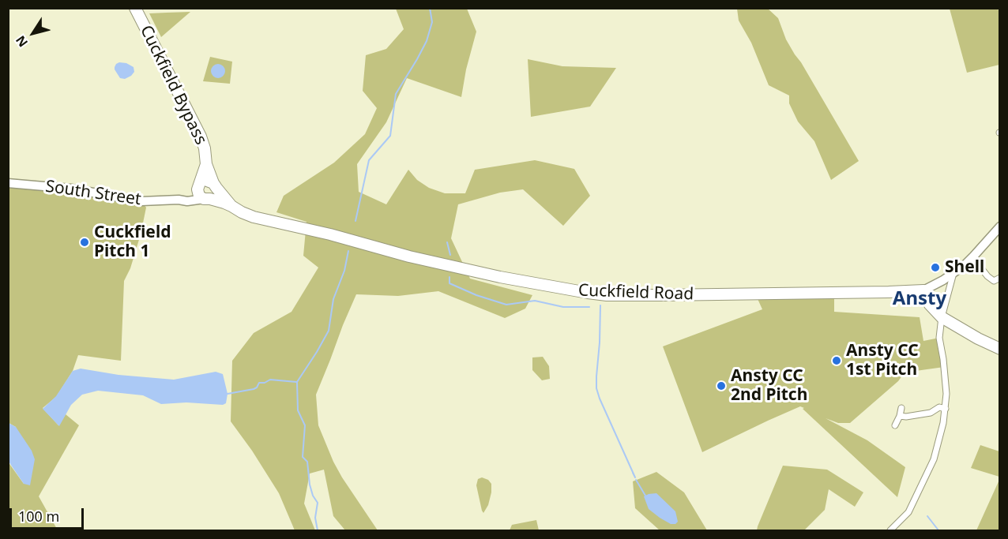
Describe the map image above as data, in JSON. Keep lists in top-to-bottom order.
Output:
{
  "streets": {
    "highway": ["Cuckfield Bypass", "Cuckfield Road"],
    "main road": ["South Street"]
  },
  "crossings": [
    ["Cuckfield Bypass", "South Street"],
    ["Cuckfield Bypass", "Cuckfield Road"],
    ["South Street", "Cuckfield Road"]
  ],
  "districts": ["Ansty"],
  "places": [
    "Cuckfield Pitch 1",
    "Shell",
    "Ansty CC 1st Pitch",
    "Ansty CC 2nd Pitch"
  ],
  "scale_bar": "100 m",
  "north": "bottom left"
}
